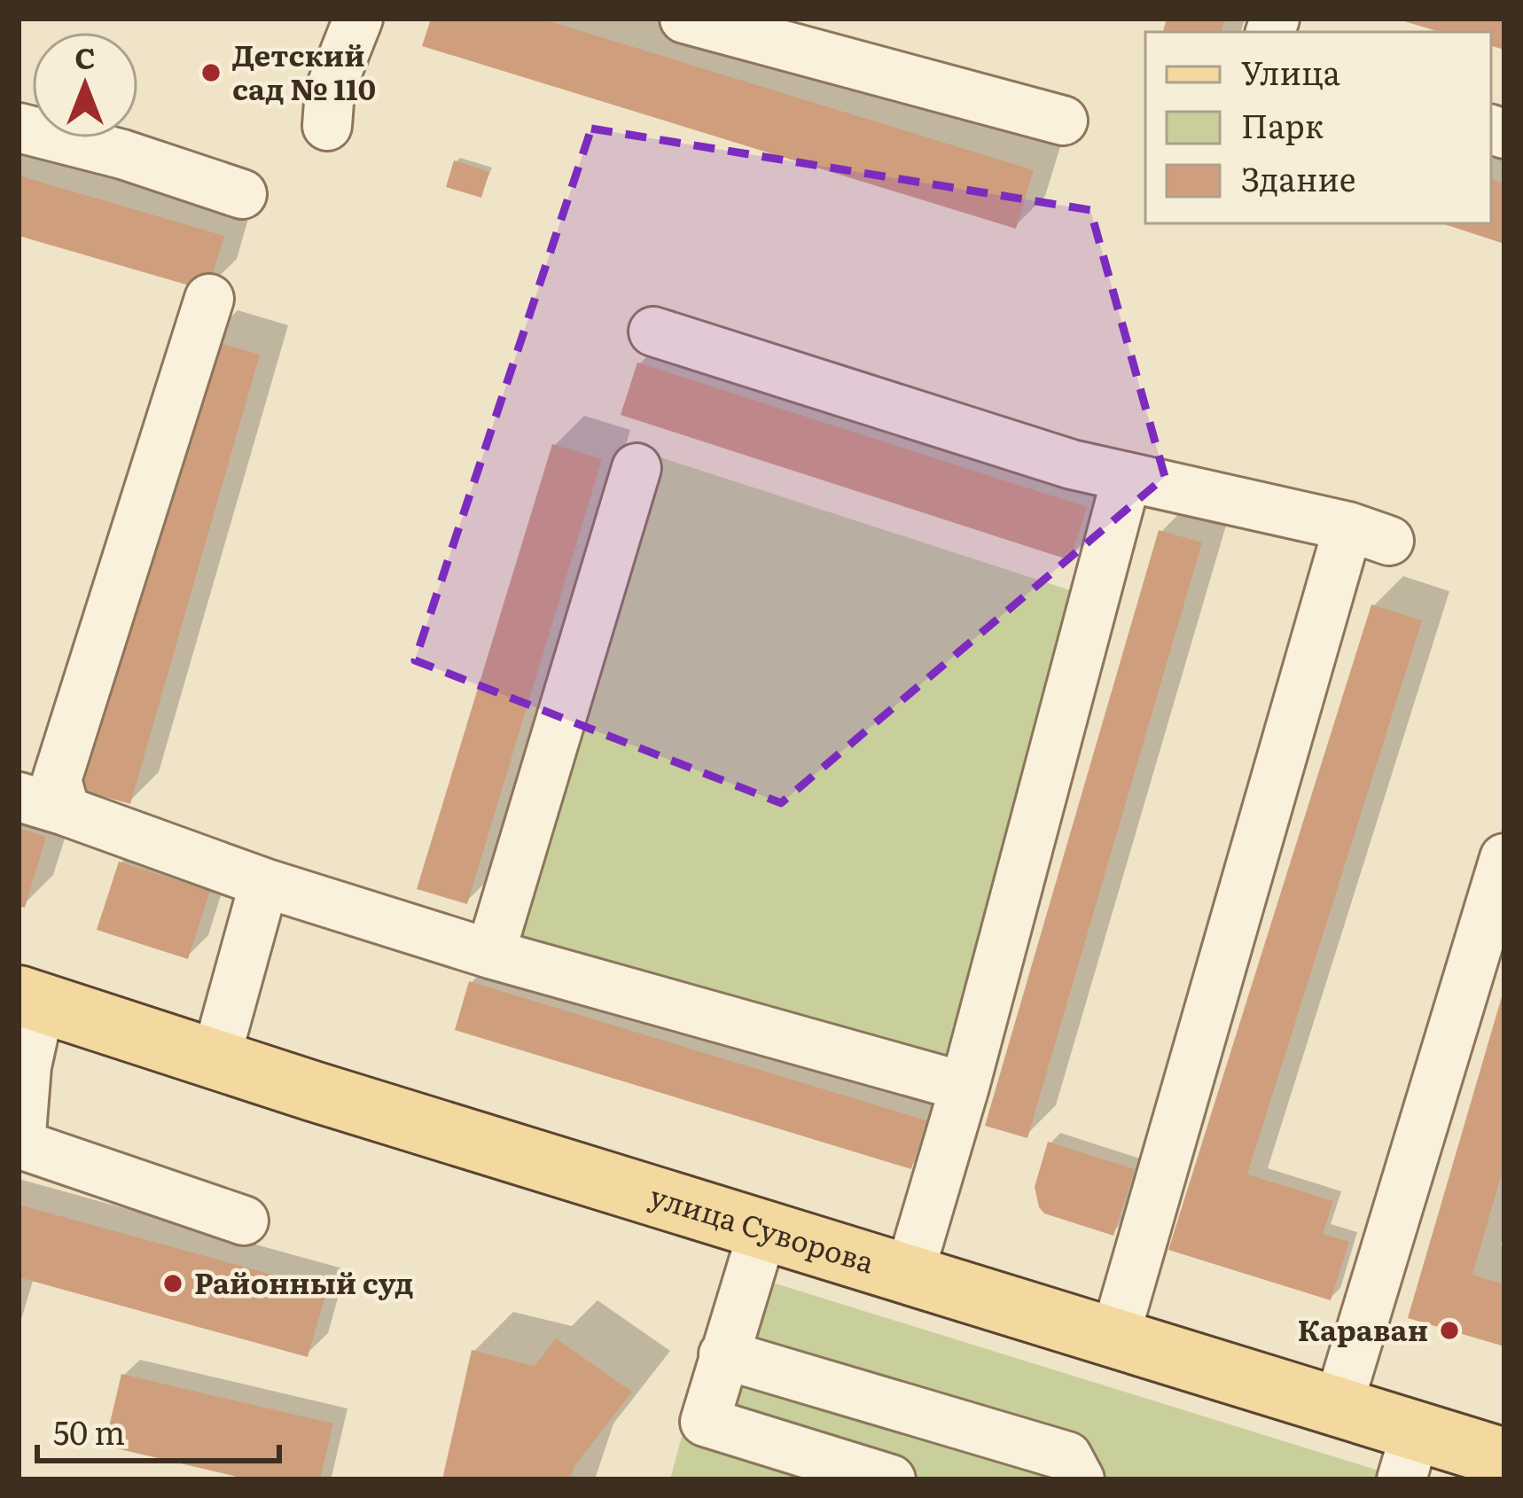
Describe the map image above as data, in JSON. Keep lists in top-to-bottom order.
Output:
{
  "streets": {
    "main road": ["улица Суворова"]
  },
  "places": ["Детский сад № 110", "Районный суд", "Караван"],
  "legend": ["Улица", "Парк", "Здание"],
  "scale_bar": "50 m",
  "north": "top"
}
